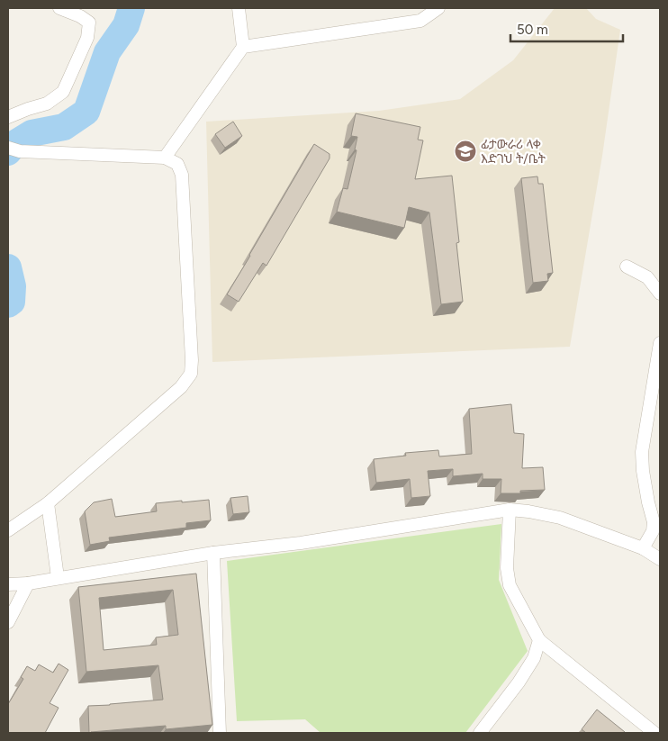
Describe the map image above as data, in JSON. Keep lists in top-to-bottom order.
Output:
{
  "places": {
    "school or university": ["ፊታውራሪ ላቀ እድገህ ት/ቤት"]
  },
  "scale_bar": "50 m"
}
